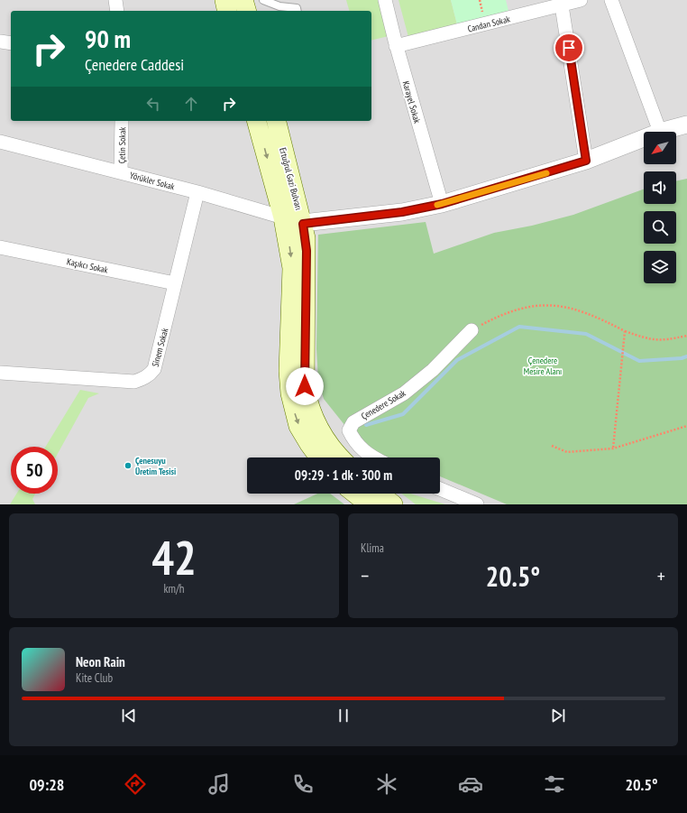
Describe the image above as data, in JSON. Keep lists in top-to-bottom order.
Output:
{
  "streets": {
    "main road": ["Ertuğrul Gazi Bulvarı"],
    "street": [
      "Candan Sokak",
      "Karayel Sokak",
      "Çetin Sokak",
      "Yörükler Sokak",
      "Kaşıkcı Sokak",
      "Sinem Sokak",
      "Çenedere Sokak"
    ]
  },
  "crossings": [
    ["Candan Sokak", "Karayel Sokak"],
    ["Çetin Sokak", "Yörükler Sokak"],
    ["Ertuğrul Gazi Bulvarı", "Yörükler Sokak"],
    ["Yörükler Sokak", "Sinem Sokak"],
    ["Kaşıkcı Sokak", "Sinem Sokak"]
  ],
  "parks": ["Çenedere Mesire Alanı"],
  "places": ["Çenesuyu Üretim Tesisi"],
  "north": "bottom left",
  "page": {
    "turn": ["90 m", "Çenedere Caddesi"],
    "limit": "50",
    "trip": "09:29 · 1 dk · 300 m",
    "tile": [
      ["42", "km/h"],
      "Klima"
    ],
    "heat": ["−", "20.5°", "+"],
    "song": ["Neon Rain", "Kite Club"],
    "tabs": ["09:28", "20.5°"]
  }
}
